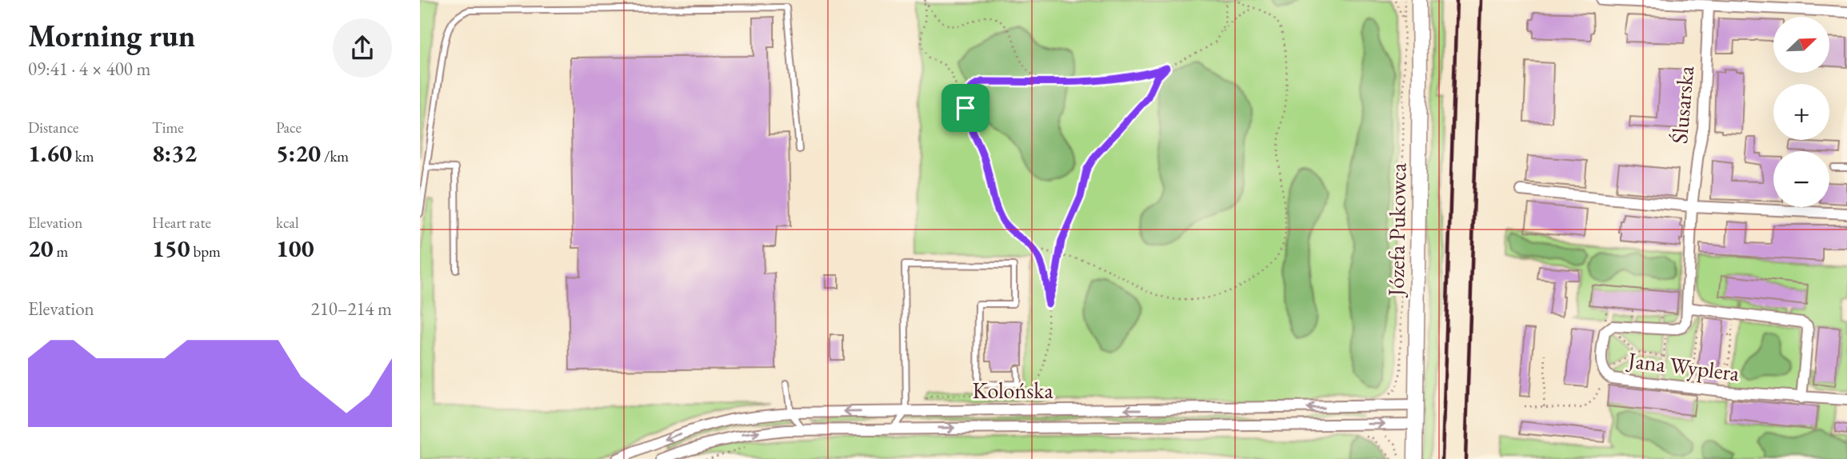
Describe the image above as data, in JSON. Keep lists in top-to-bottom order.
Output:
{
  "streets": {
    "street": [
      "Ślusarska",
      "Józefa Pukowca",
      "Jana Wyplera",
      "Kolońska"
    ]
  },
  "crossings": [
    ["Ślusarska", "Jana Wyplera"],
    ["Józefa Pukowca", "Kolońska"]
  ],
  "north": "top right",
  "page": {
    "heading": ["Morning run", "09:41 · 4 × 400 m"],
    "map_buttons": ["+", "−"],
    "stats": [
      ["Distance", "1.60 km"],
      ["Time", "8:32"],
      ["Pace", "5:20 /km"],
      ["Elevation", "20 m"],
      ["Heart rate", "150 bpm"],
      ["kcal", "100"]
    ],
    "chart": ["Elevation", "210–214 m"]
  }
}
